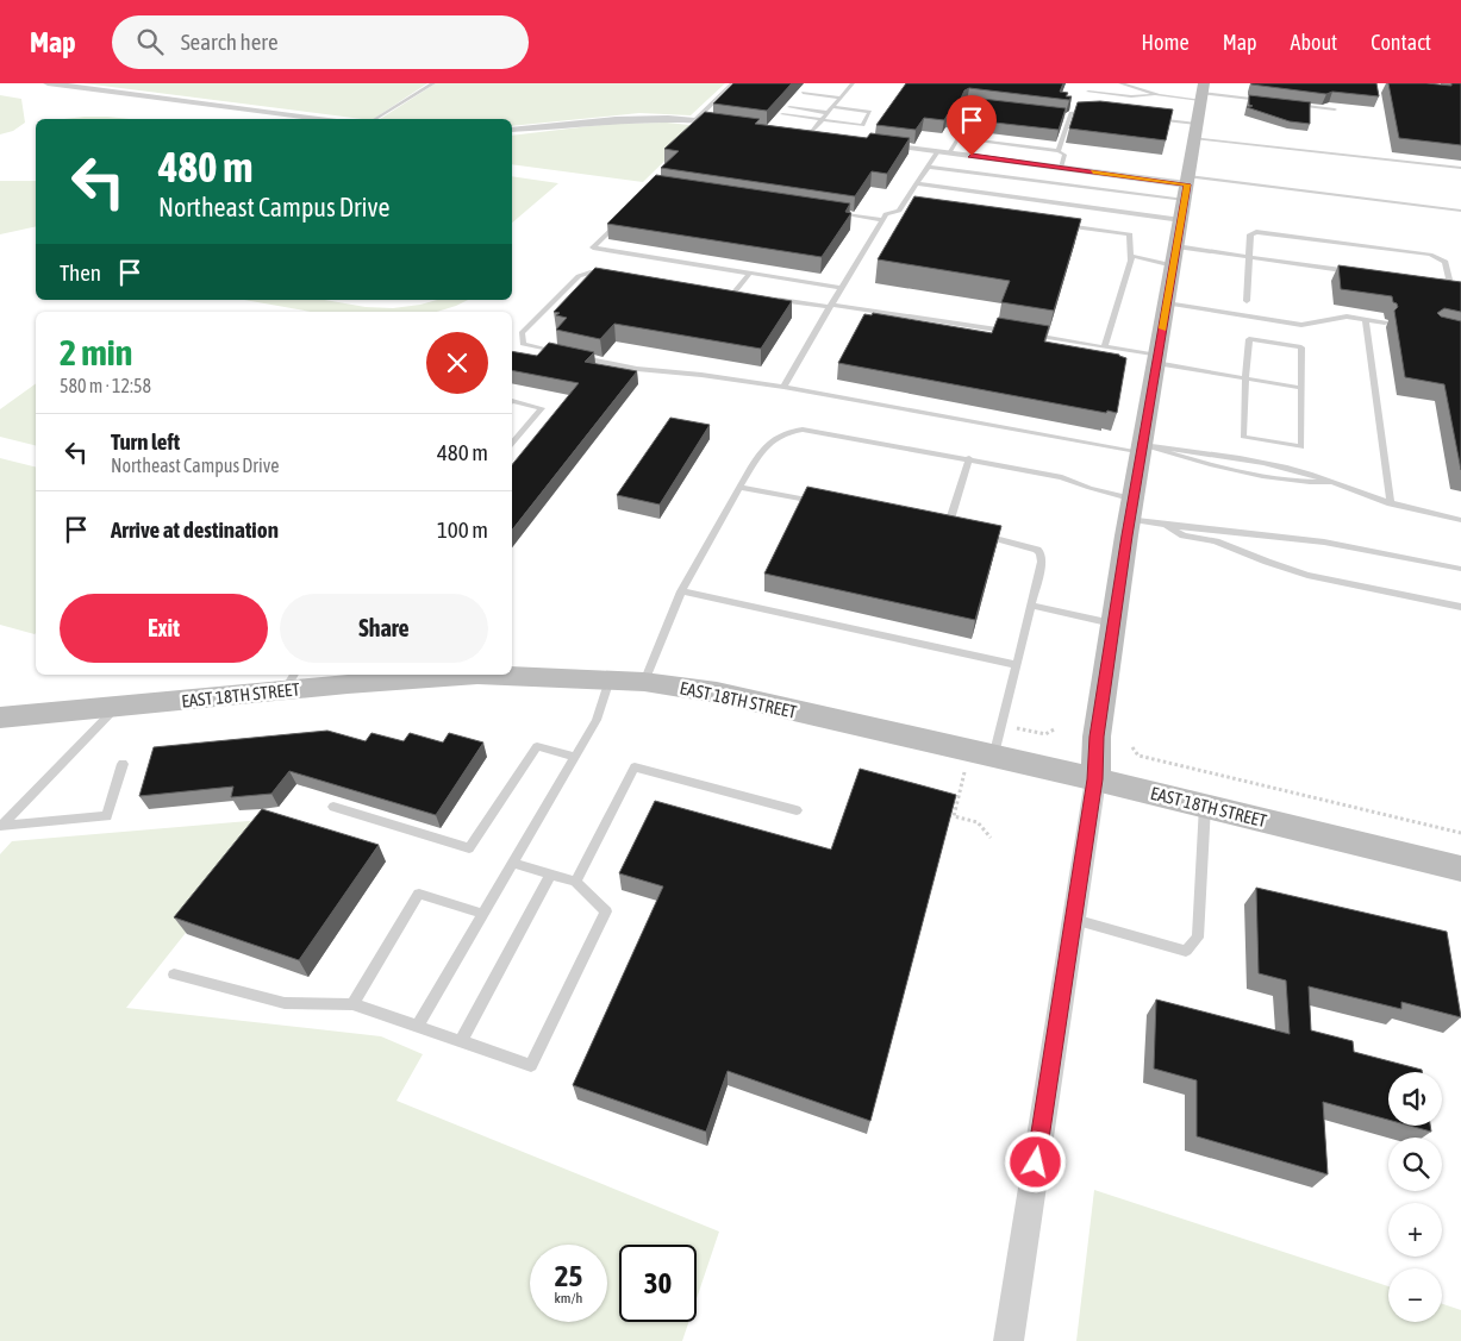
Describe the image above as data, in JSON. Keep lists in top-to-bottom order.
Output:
{
  "streets": {
    "street": ["EAST 18TH STREET"]
  },
  "page": {
    "header": "Map",
    "search": "Search here",
    "nav": [
      "Home",
      "Map",
      "About",
      "Contact"
    ],
    "turn": ["480 m", "Northeast Campus Drive"],
    "then": "Then",
    "heading": ["2 min", "580 m · 12:58"],
    "list": [
      {
        "name": "Turn left",
        "note": "Northeast Campus Drive",
        "value": "480 m"
      },
      {
        "name": "Arrive at destination",
        "value": "100 m"
      }
    ],
    "buttons": ["Exit", "Share"],
    "map_buttons": ["+", "−"],
    "speed": "25 km/h",
    "limit": "30"
  }
}
